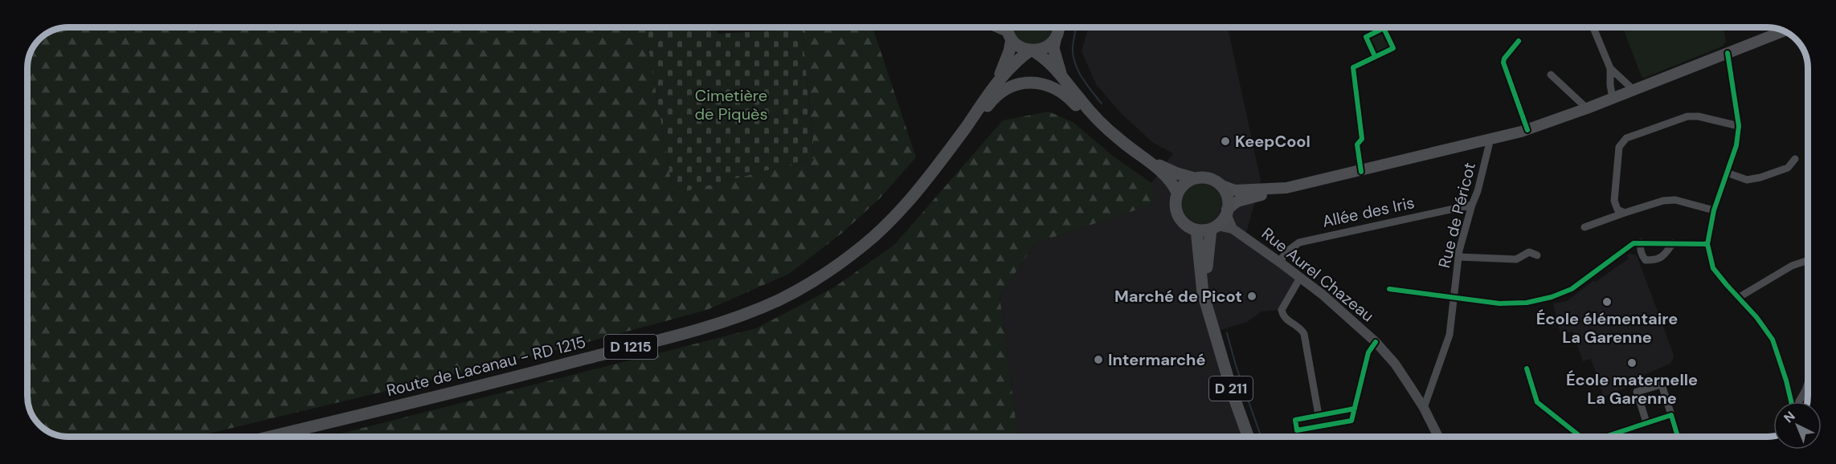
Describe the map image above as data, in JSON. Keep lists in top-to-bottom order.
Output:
{
  "streets": {
    "main road": ["D 1215", "Route de Lacanau - RD 1215", "D 211"],
    "street": ["Allée des Iris", "Rue de Péricot", "Rue Aurel Chazeau"]
  },
  "crossings": [
    ["Allée des Iris", "Rue de Péricot"],
    ["Allée des Iris", "Rue Aurel Chazeau"],
    ["Rue de Péricot", "Rue Aurel Chazeau"],
    ["Rue Aurel Chazeau", "D 211"],
    ["D 1215", "Route de Lacanau - RD 1215"]
  ],
  "parks": ["Cimetière de Piquès"],
  "places": [
    "KeepCool",
    "Marché de Picot",
    "École élémentaire La Garenne",
    "Intermarché",
    "École maternelle La Garenne"
  ],
  "north": "top left"
}
